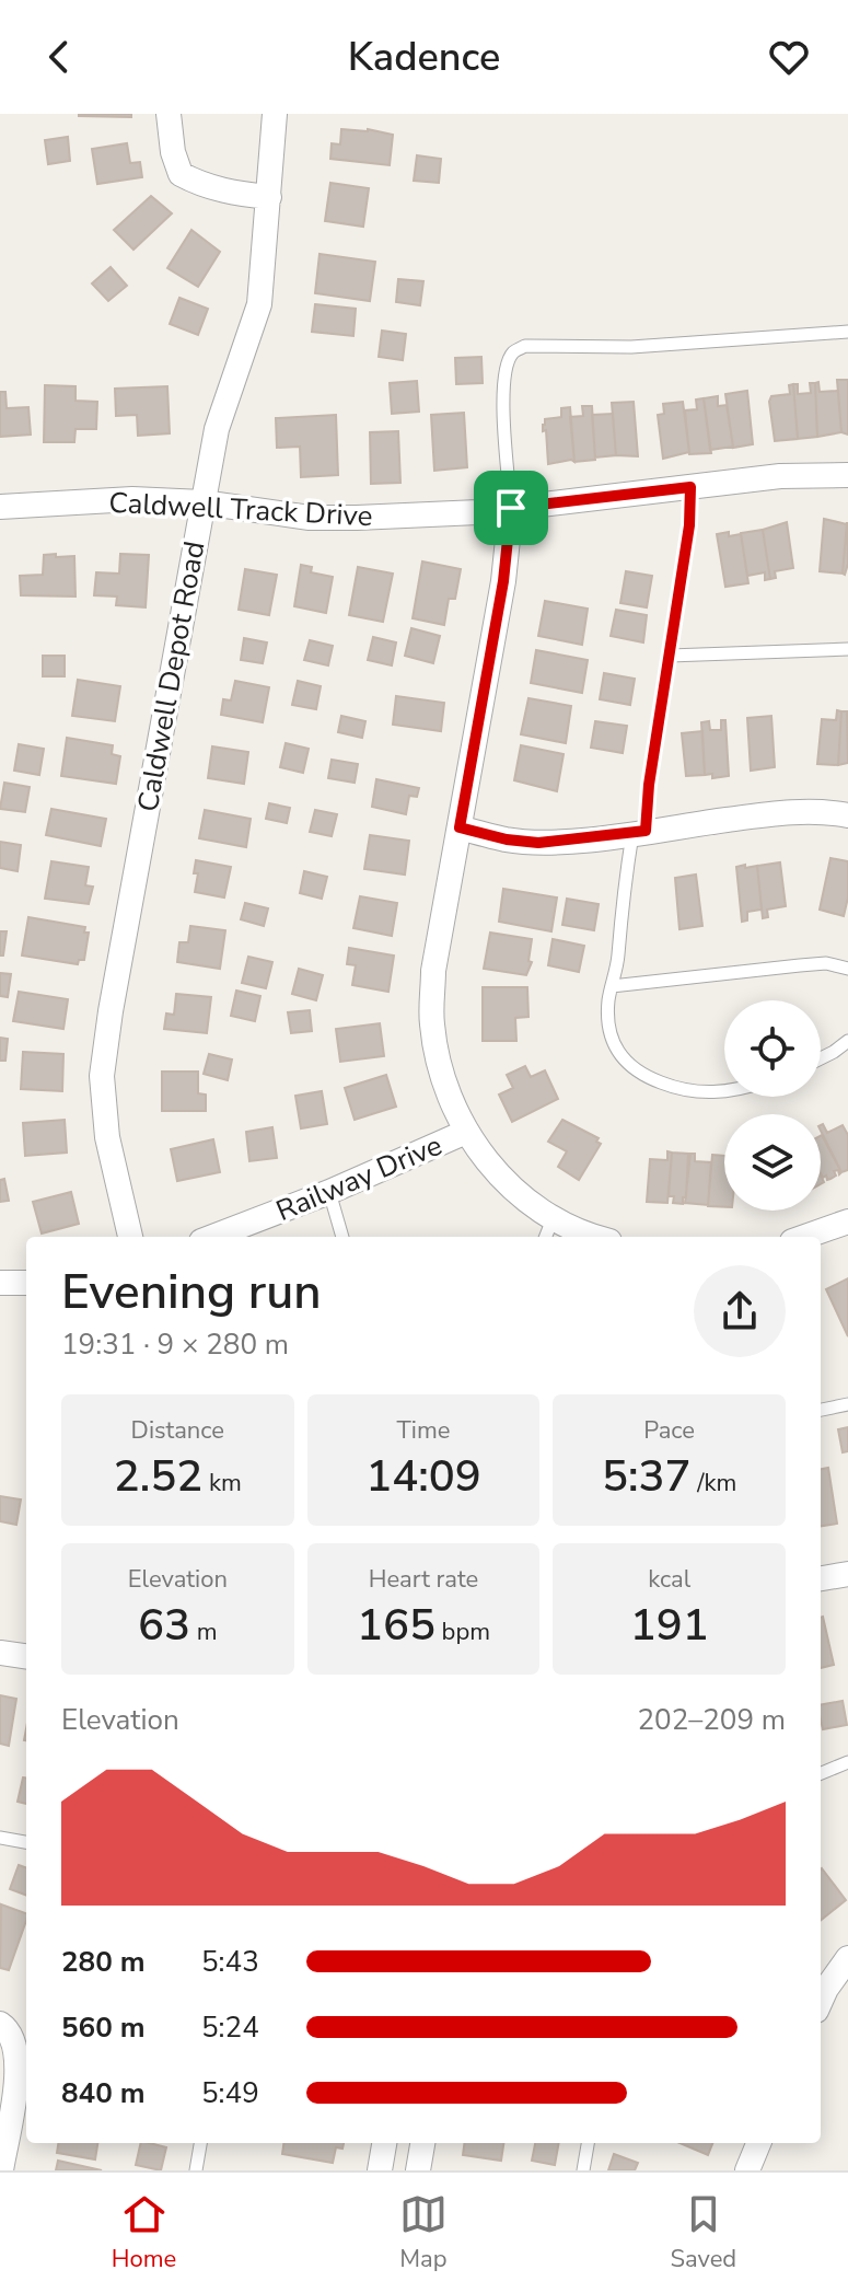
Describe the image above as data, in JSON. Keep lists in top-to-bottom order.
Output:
{
  "streets": {
    "street": ["Caldwell Track Drive", "Caldwell Depot Road", "Railway Drive"]
  },
  "crossings": [
    ["Caldwell Track Drive", "Caldwell Depot Road"]
  ],
  "page": {
    "header": "Kadence",
    "heading": ["Evening run", "19:31 · 9 × 280 m"],
    "stats": [
      ["Distance", "2.52 km"],
      ["Time", "14:09"],
      ["Pace", "5:37 /km"],
      ["Elevation", "63 m"],
      ["Heart rate", "165 bpm"],
      ["kcal", "191"]
    ],
    "chart": ["Elevation", "202–209 m"],
    "list": [
      {
        "name": "280 m",
        "note": "5:43"
      },
      {
        "name": "560 m",
        "note": "5:24"
      },
      {
        "name": "840 m",
        "note": "5:49"
      }
    ],
    "tabs": ["Home", "Map", "Saved"]
  }
}
